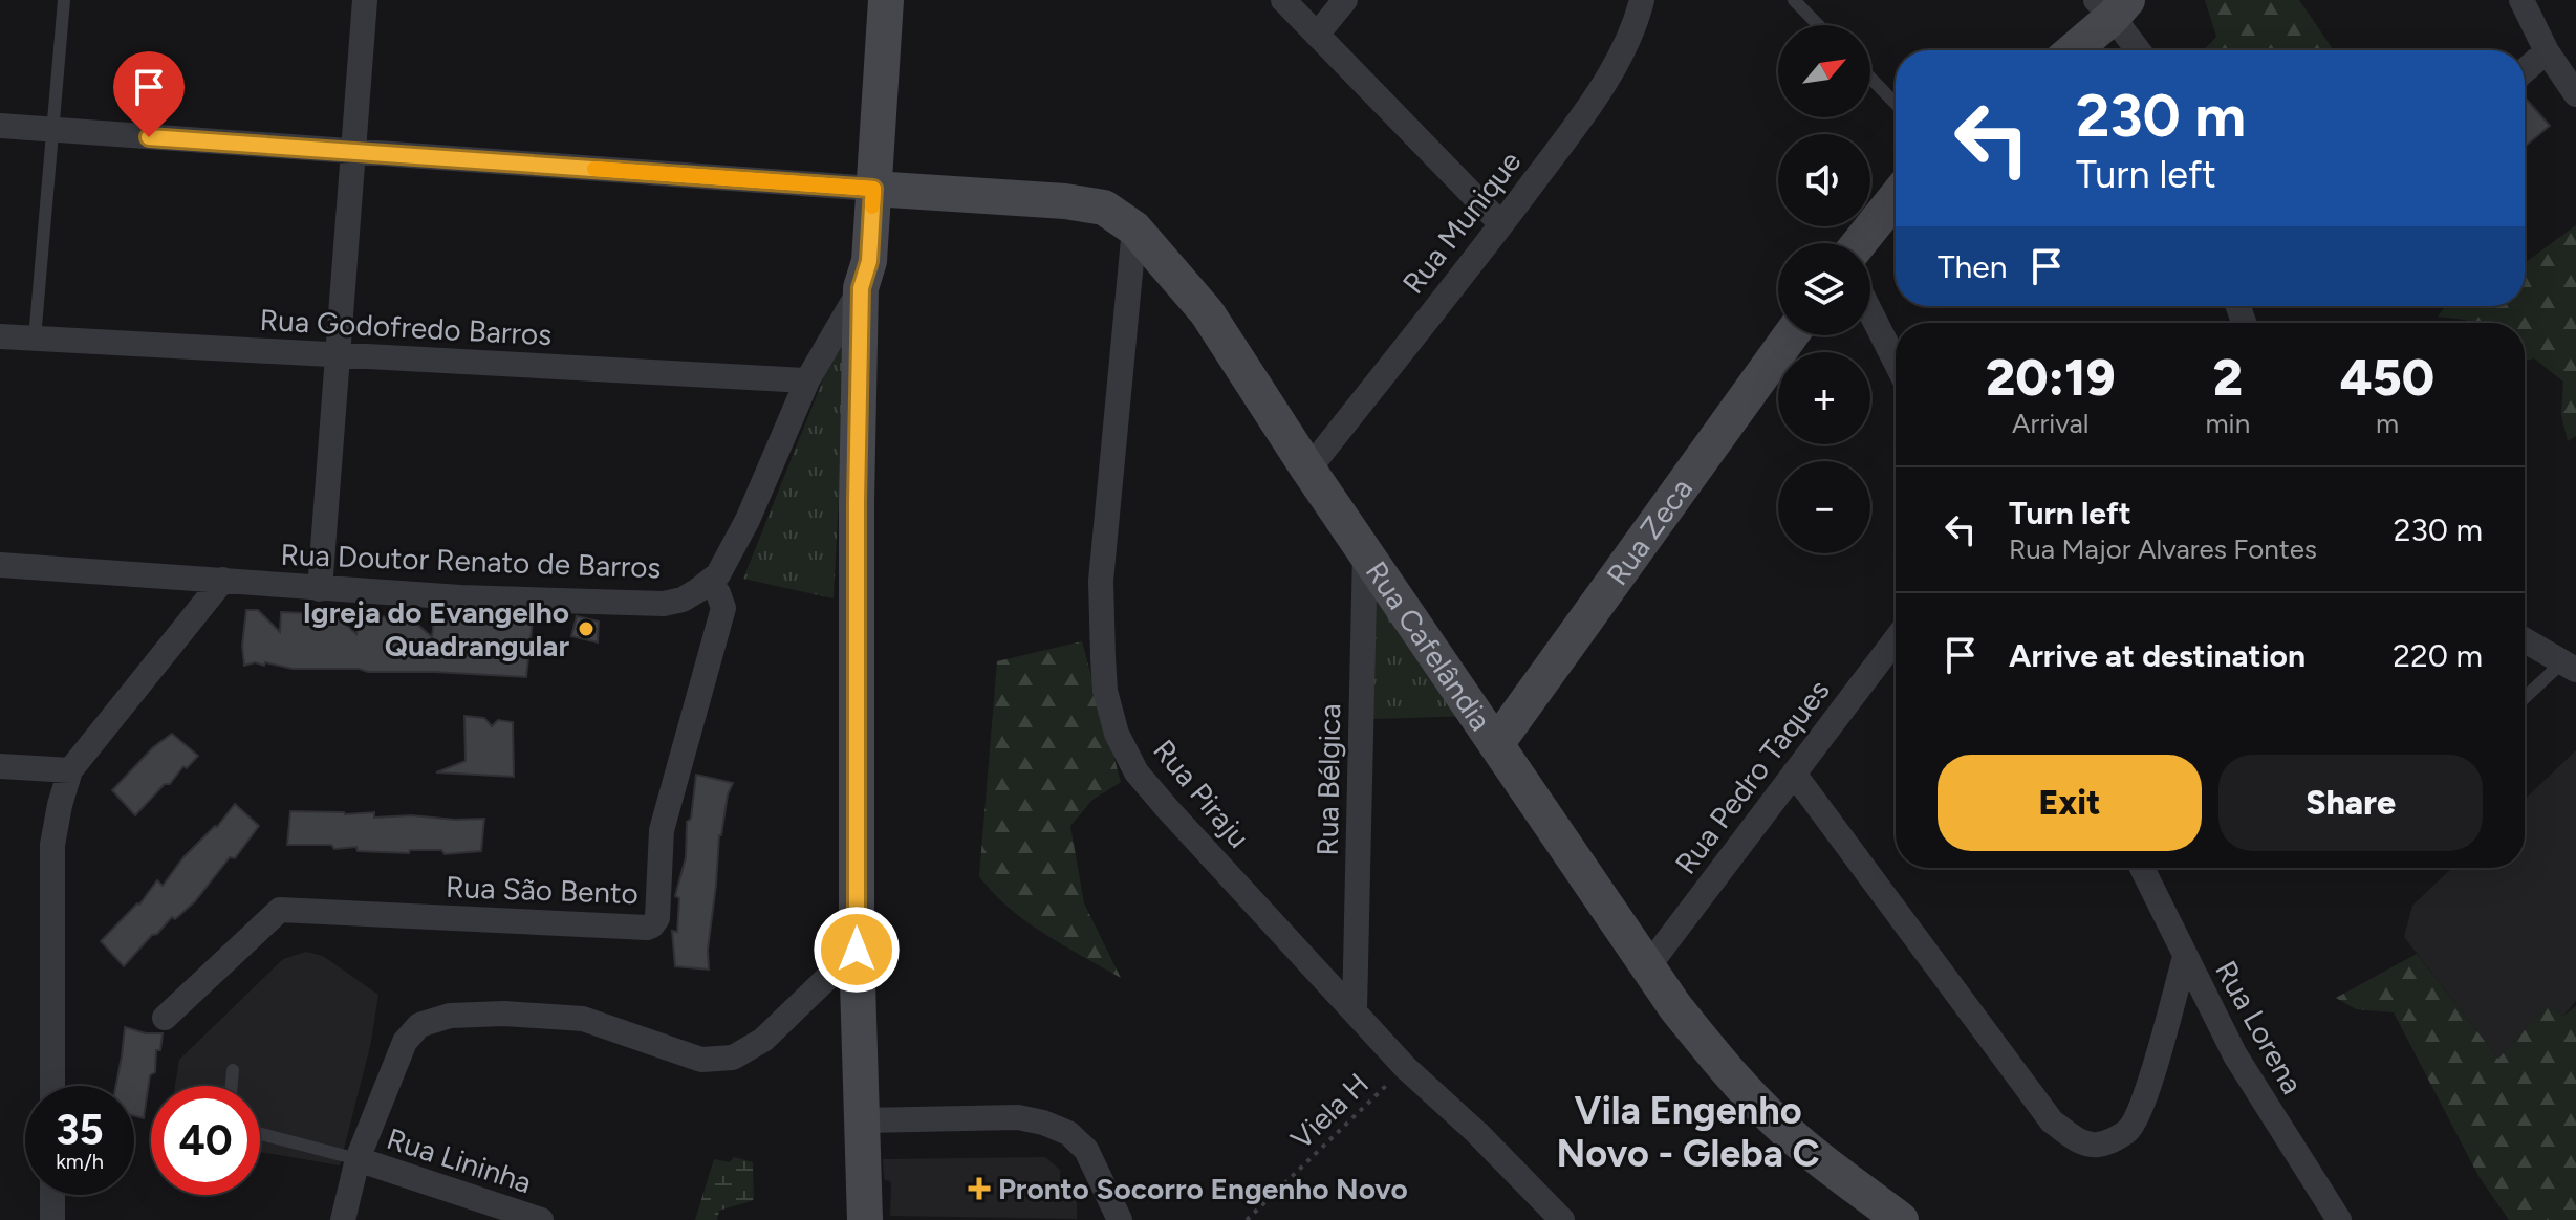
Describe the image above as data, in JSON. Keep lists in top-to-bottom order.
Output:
{
  "streets": {
    "street": [
      "Rua Munique",
      "Rua Godofredo Barros",
      "Rua Zeca",
      "Rua Doutor Renato de Barros",
      "Rua Cafelândia",
      "Rua Pedro Taques",
      "Rua Bélgica",
      "Rua Piraju",
      "Rua São Bento",
      "Rua Lorena",
      "Rua Lininha"
    ],
    "path": ["Viela H"]
  },
  "crossings": [
    ["Rua Munique", "Rua Cafelândia"],
    ["Rua Godofredo Barros", "Rua Doutor Renato de Barros"],
    ["Rua Zeca", "Rua Cafelândia"],
    ["Rua Doutor Renato de Barros", "Rua São Bento"],
    ["Rua Cafelândia", "Rua Pedro Taques"],
    ["Rua Cafelândia", "Rua Bélgica"],
    ["Rua Cafelândia", "Rua Piraju"],
    ["Rua Bélgica", "Rua Piraju"],
    ["Rua Piraju", "Viela H"]
  ],
  "districts": ["Vila Engenho Novo - Gleba C"],
  "places": {
    "other": ["Igreja do Evangelho Quadrangular"],
    "health": ["Pronto Socorro Engenho Novo"]
  },
  "north": "top right",
  "page": {
    "map_buttons": ["+", "−"],
    "turn": ["230 m", "Turn left"],
    "then": "Then",
    "eta": [
      "20:19",
      "Arrival",
      "2",
      "min",
      "450",
      "m"
    ],
    "list": [
      {
        "name": "Turn left",
        "note": "Rua Major Alvares Fontes",
        "value": "230 m"
      },
      {
        "name": "Arrive at destination",
        "value": "220 m"
      }
    ],
    "buttons": ["Exit", "Share"],
    "speed": "35 km/h",
    "limit": "40"
  }
}
